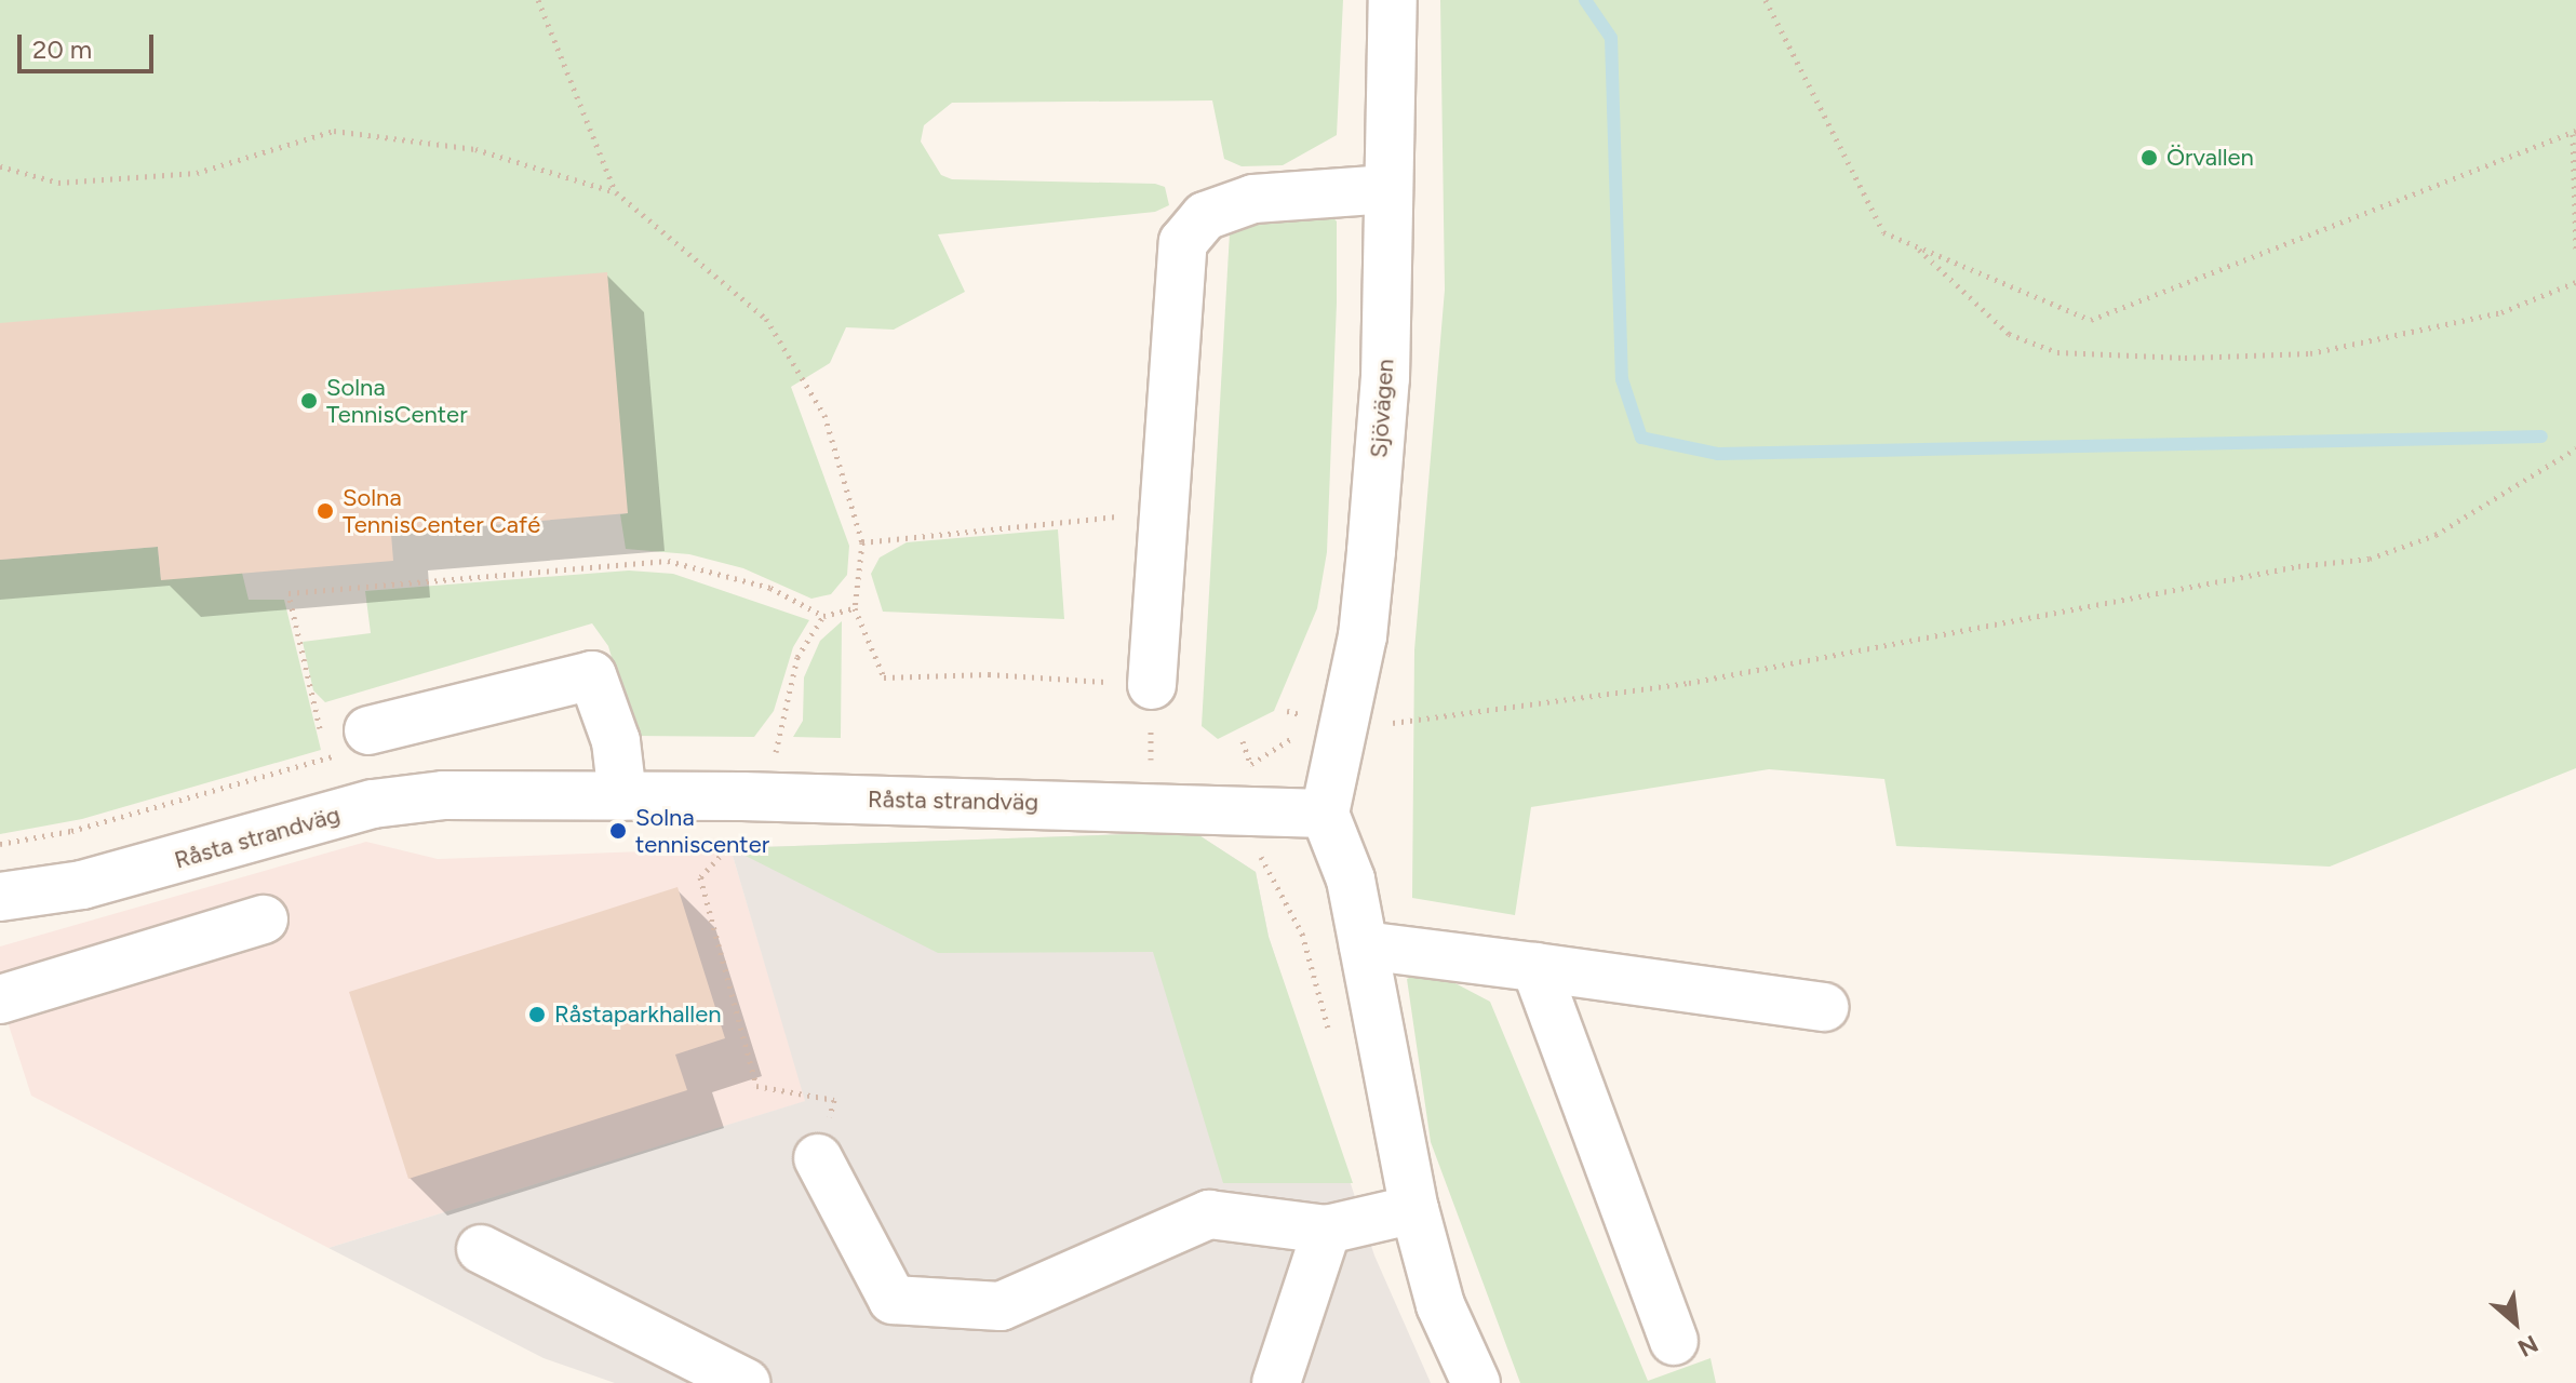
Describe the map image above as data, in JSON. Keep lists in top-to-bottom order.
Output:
{
  "streets": {
    "street": ["Sjövägen", "Råsta strandväg"]
  },
  "crossings": [
    ["Sjövägen", "Råsta strandväg"]
  ],
  "places": [
    "Örvallen",
    "Solna TennisCenter",
    "Solna TennisCenter Café",
    "Solna tenniscenter",
    "Råstaparkhallen"
  ],
  "scale_bar": "20 m",
  "north": "bottom right"
}
